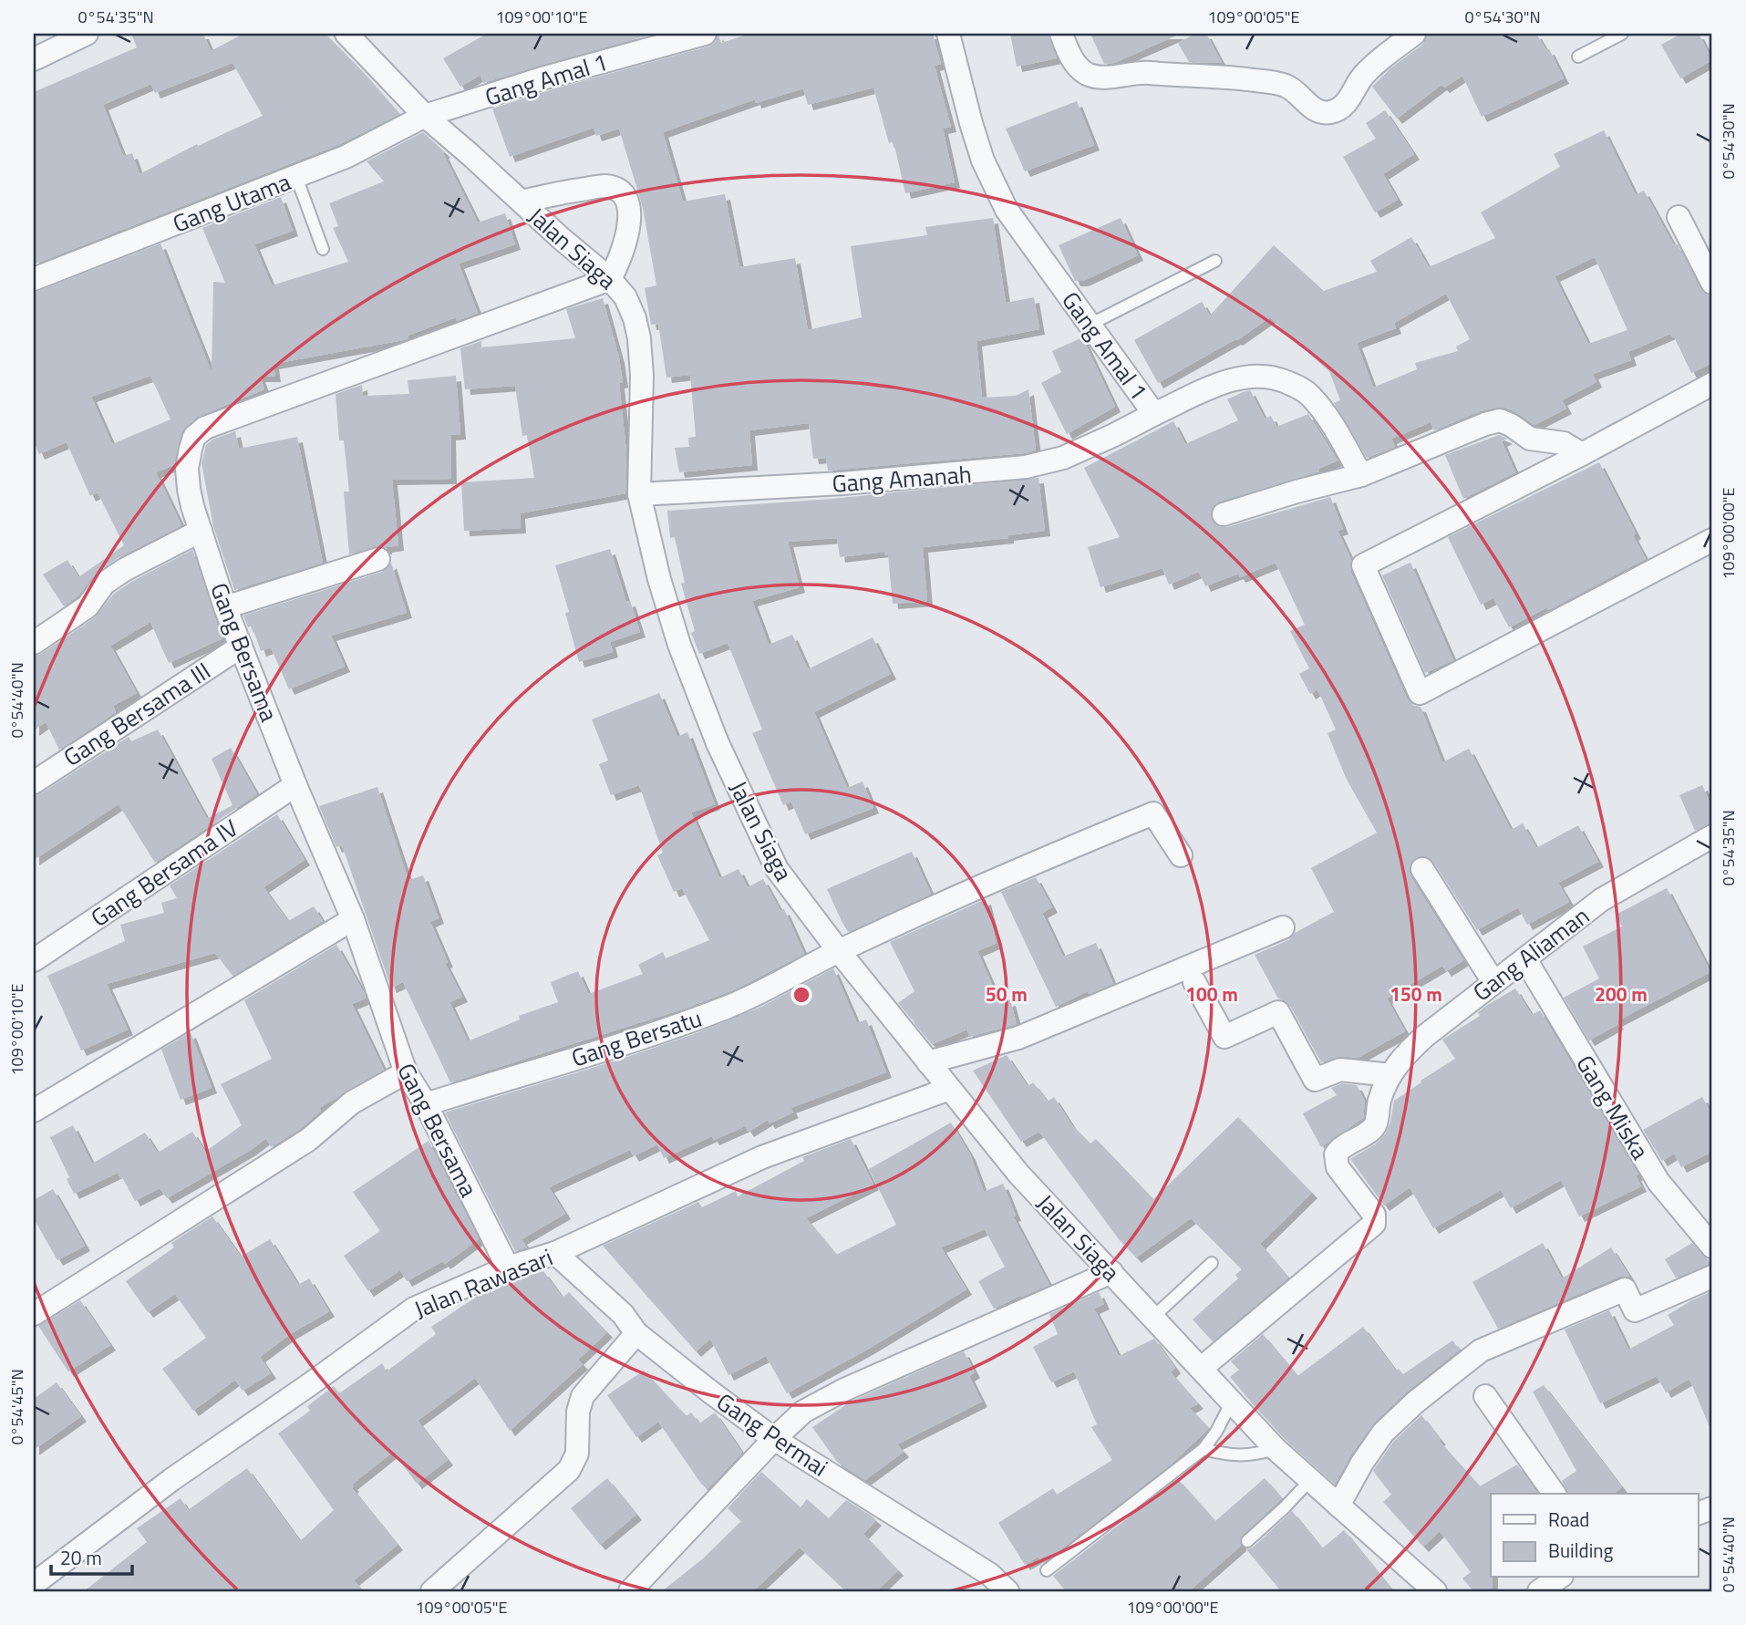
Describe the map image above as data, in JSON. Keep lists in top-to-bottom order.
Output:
{
  "streets": {
    "street": [
      "Gang Amal 1",
      "Gang Utama",
      "Jalan Siaga",
      "Gang Amanah",
      "Gang Bersama",
      "Gang Bersama III",
      "Gang Bersama IV",
      "Gang Aliaman",
      "Gang Bersatu",
      "Gang Miska",
      "Jalan Rawasari",
      "Gang Permai"
    ]
  },
  "crossings": [
    ["Gang Amal 1", "Gang Utama"],
    ["Gang Amal 1", "Jalan Siaga"],
    ["Gang Amal 1", "Gang Amanah"],
    ["Gang Utama", "Jalan Siaga"],
    ["Jalan Siaga", "Gang Amanah"],
    ["Jalan Siaga", "Gang Bersama"],
    ["Jalan Siaga", "Gang Aliaman"],
    ["Jalan Siaga", "Gang Bersatu"],
    ["Jalan Siaga", "Jalan Rawasari"],
    ["Gang Bersama", "Gang Bersama III"],
    ["Gang Bersama", "Gang Bersama IV"],
    ["Gang Bersama", "Gang Bersatu"],
    ["Gang Bersama", "Jalan Rawasari"],
    ["Gang Aliaman", "Gang Miska"],
    ["Jalan Rawasari", "Gang Permai"]
  ],
  "legend": ["Road", "Building"],
  "scale_bar": "20 m",
  "coordinates": [
    "0°54'35\"N",
    "109°00'10\"E",
    "109°00'05\"E",
    "0°54'30\"N",
    "109°00'00\"E",
    "0°54'40\"N",
    "0°54'45\"N"
  ],
  "rings": [
    "50 m",
    "100 m",
    "150 m",
    "200 m"
  ]
}
